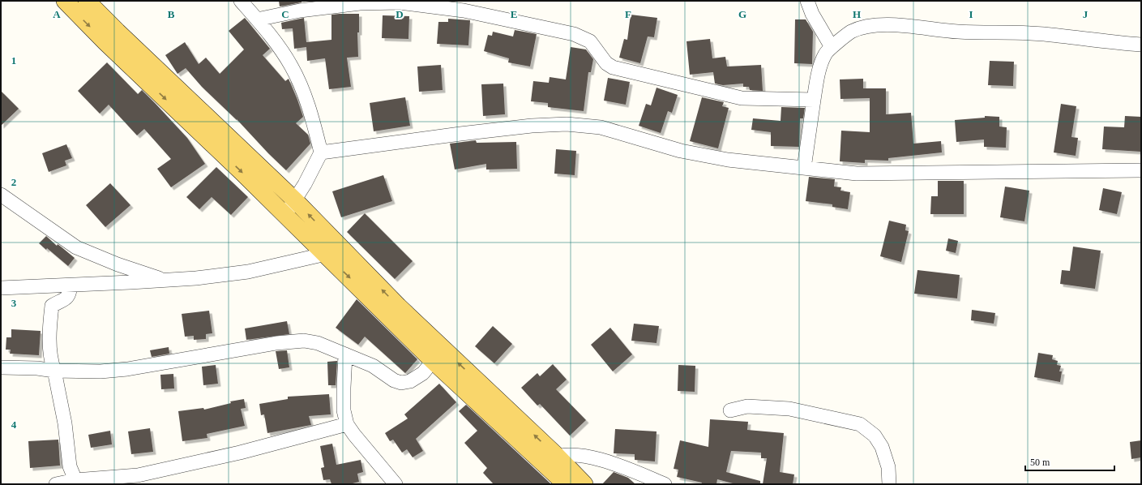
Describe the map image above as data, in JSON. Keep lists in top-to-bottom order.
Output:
{
  "scale_bar": "50 m",
  "grid": {
    "columns": [
      "A",
      "B",
      "C",
      "D",
      "E",
      "F",
      "G",
      "H",
      "I",
      "J"
    ],
    "rows": [
      "1",
      "2",
      "3",
      "4"
    ]
  }
}
